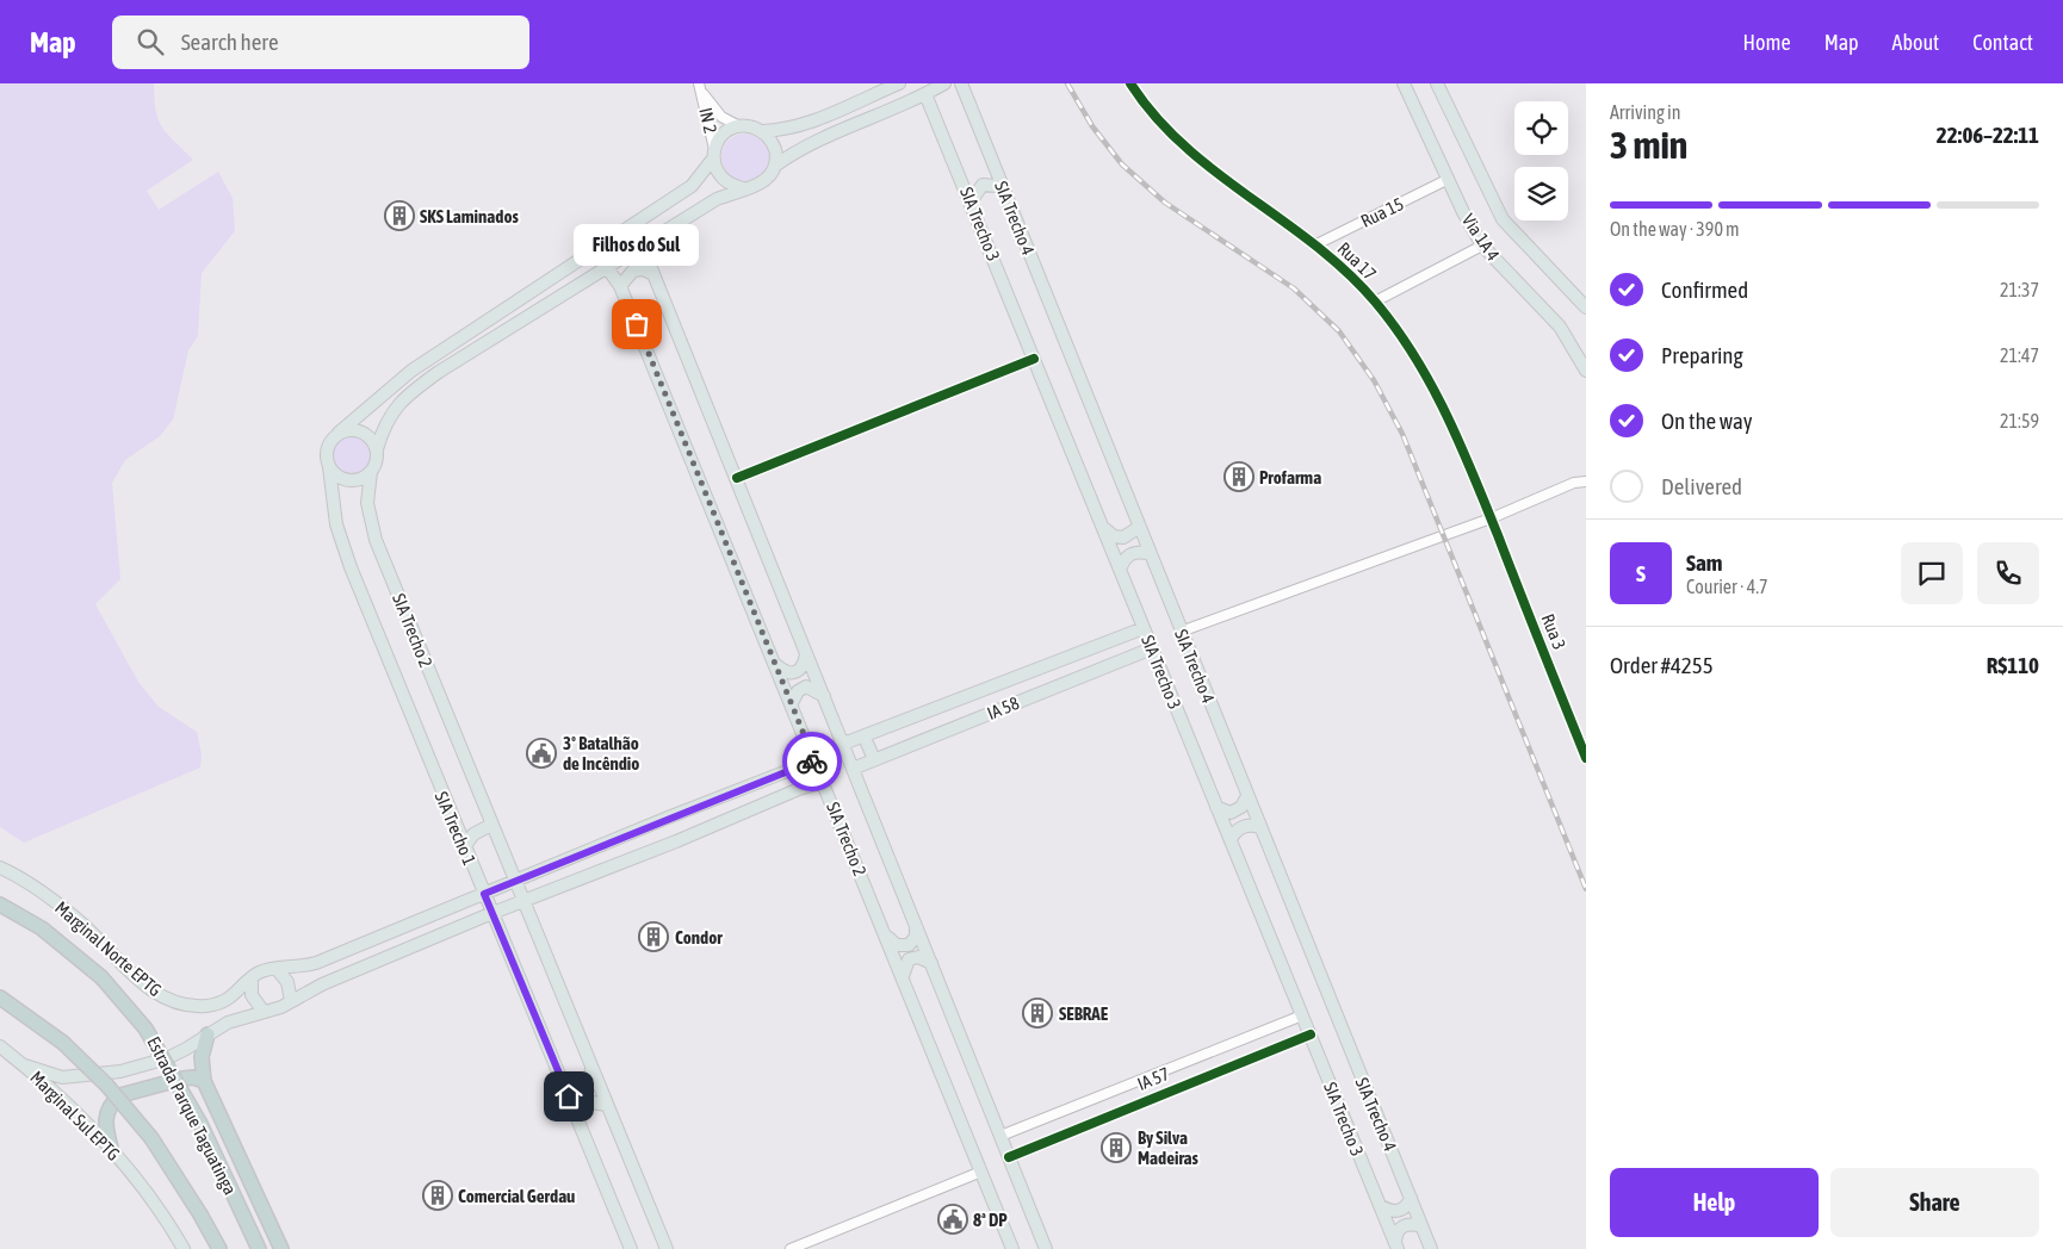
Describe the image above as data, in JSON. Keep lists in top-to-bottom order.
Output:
{
  "streets": {
    "highway": ["Estrada Parque Taguatinga"],
    "main road": [
      "SIA Trecho 4",
      "SIA Trecho 3",
      "Via 1A 4",
      "SIA Trecho 2",
      "IA 58",
      "SIA Trecho 1",
      "Marginal Norte EPTG",
      "Marginal Sul EPTG"
    ],
    "street": [
      "IN 2",
      "Rua 15",
      "Rua 17",
      "Rua 3",
      "IA 57"
    ]
  },
  "crossings": [
    ["Rua 15", "Via 1A 4"],
    ["Rua 15", "Rua 17"],
    ["SIA Trecho 3", "IA 58"],
    ["SIA Trecho 3", "IA 57"],
    ["Rua 17", "Rua 3"],
    ["SIA Trecho 2", "SIA Trecho 1"]
  ],
  "places": {
    "building": [
      "SKS Laminados",
      "Profarma",
      "Condor",
      "SEBRAE",
      "By Silva Madeiras",
      "Comercial Gerdau"
    ],
    "other": ["Filhos do Sul"],
    "public building": ["3º Batalhão de Incêndio", "8ª DP"]
  },
  "page": {
    "header": "Map",
    "search": "Search here",
    "nav": [
      "Home",
      "Map",
      "About",
      "Contact"
    ],
    "heading": ["3 min", "Arriving in", "22:06–22:11"],
    "panel": [
      "Sam",
      "Courier · 4.7",
      "Order #4255",
      "R$110"
    ],
    "bar": "On the way · 390 m",
    "bubble": "Filhos do Sul",
    "list": [
      ["Confirmed", "21:37"],
      ["Preparing", "21:47"],
      ["On the way", "21:59"],
      "Delivered"
    ],
    "round": "S",
    "buttons": ["Help", "Share"]
  }
}
